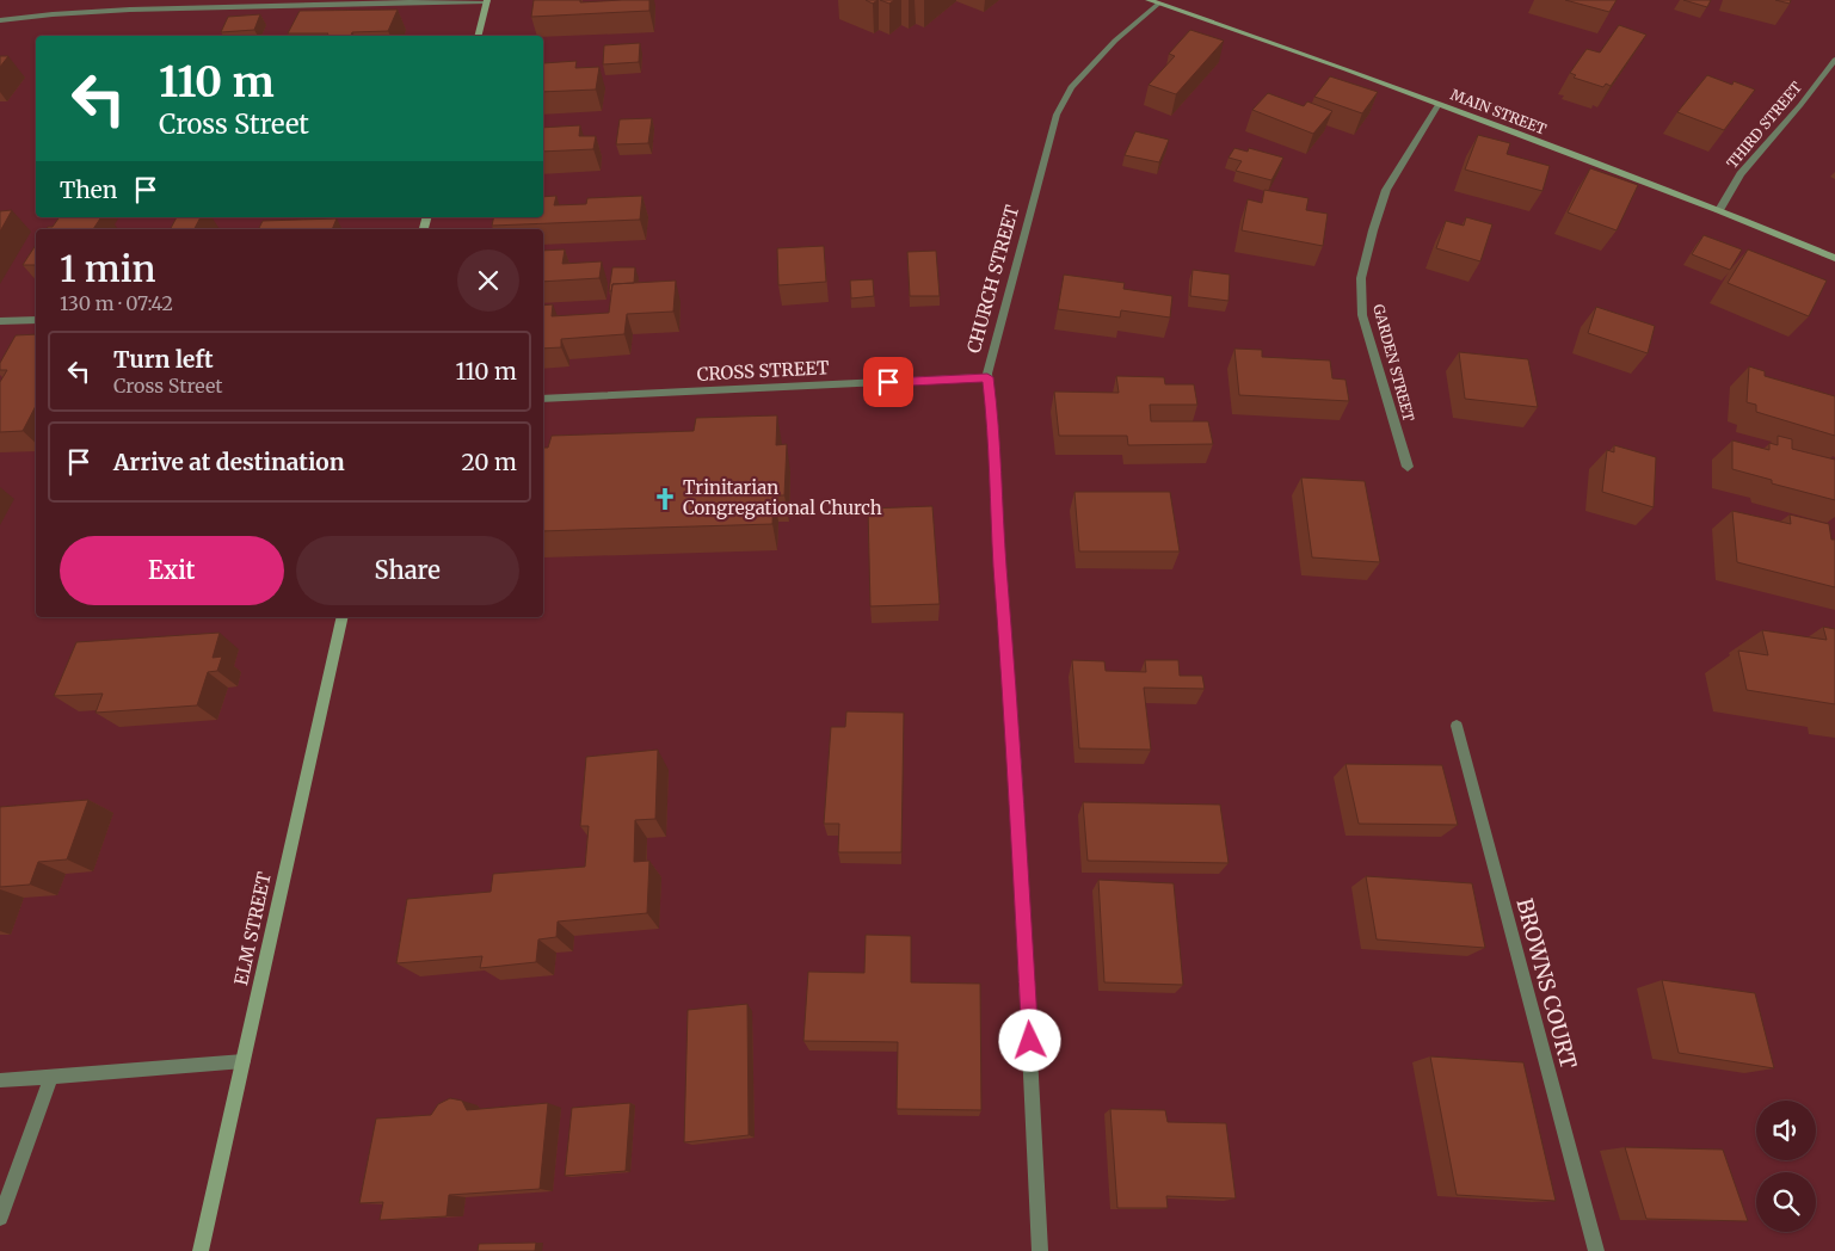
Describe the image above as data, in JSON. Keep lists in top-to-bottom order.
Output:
{
  "streets": {
    "main road": ["MAIN STREET", "ELM STREET"],
    "street": [
      "THIRD STREET",
      "CHURCH STREET",
      "GARDEN STREET",
      "CROSS STREET",
      "BROWNS COURT"
    ]
  },
  "crossings": [
    ["MAIN STREET", "THIRD STREET"],
    ["MAIN STREET", "CHURCH STREET"],
    ["MAIN STREET", "GARDEN STREET"],
    ["CHURCH STREET", "CROSS STREET"]
  ],
  "places": {
    "church": ["Trinitarian Congregational Church"]
  },
  "page": {
    "turn": ["110 m", "Cross Street"],
    "then": "Then",
    "heading": ["1 min", "130 m · 07:42"],
    "list": [
      {
        "name": "Turn left",
        "note": "Cross Street",
        "value": "110 m"
      },
      {
        "name": "Arrive at destination",
        "value": "20 m"
      }
    ],
    "buttons": ["Exit", "Share"]
  }
}
